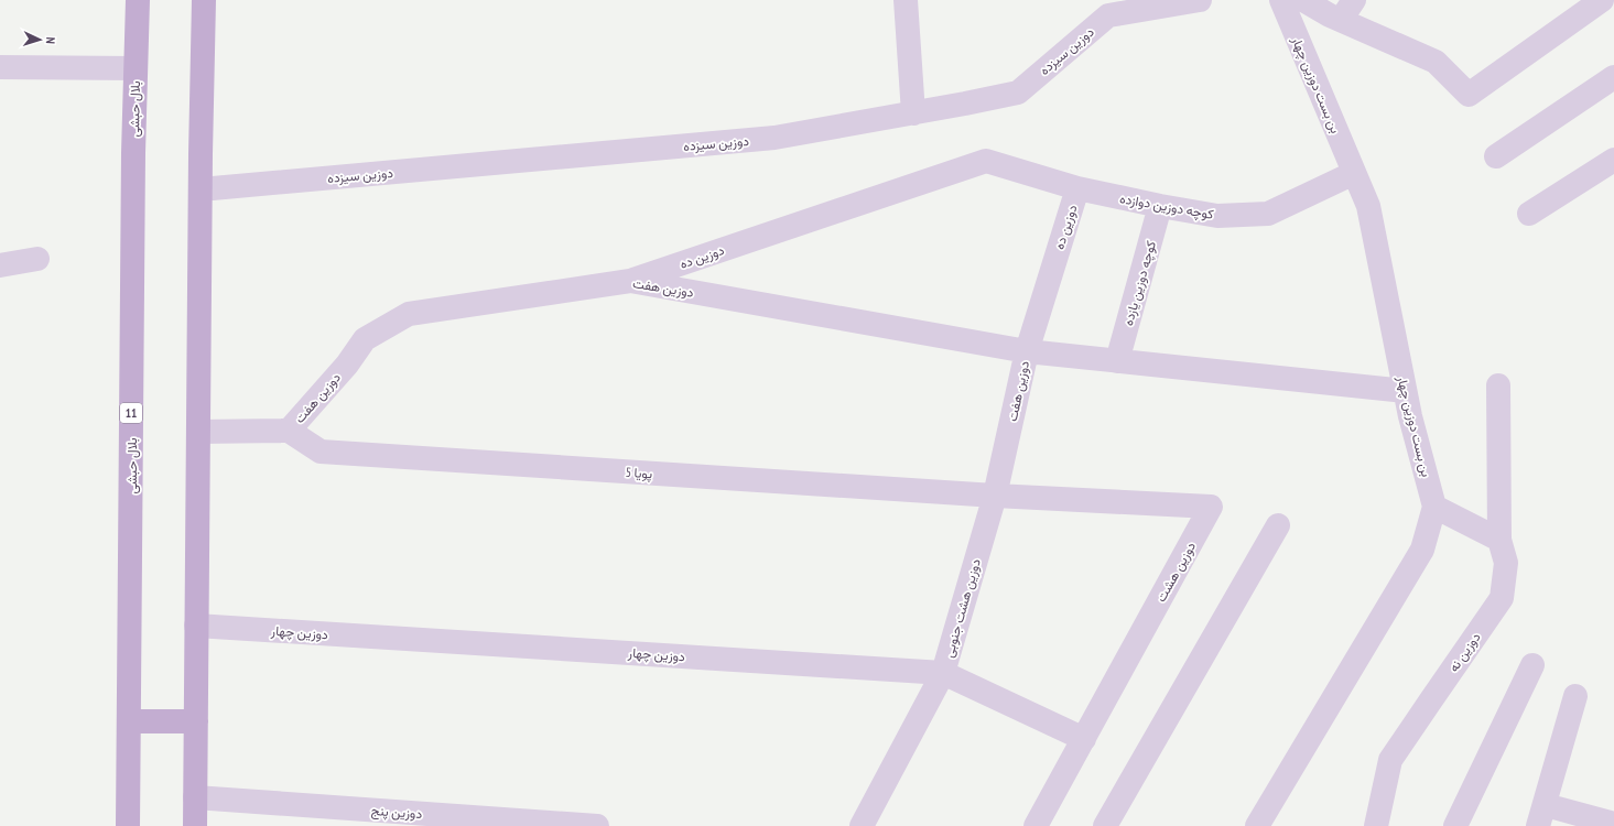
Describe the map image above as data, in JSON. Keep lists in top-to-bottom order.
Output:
{
  "streets": {
    "main road": ["بلال حبشی", "11"],
    "street": [
      "دوزین سیزده",
      "بن بست دوزین چهار",
      "کوچه دوزین دوازده",
      "دوزین ده",
      "کوچه دوزین یازده",
      "دوزین هفت",
      "پویا 5",
      "دوزین هشت",
      "دوزین هشت جنوبی",
      "دوزین چهار",
      "دوزین نه",
      "دوزین پنج"
    ]
  },
  "crossings": [
    ["بن بست دوزین چهار", "کوچه دوزین دوازده"],
    ["کوچه دوزین دوازده", "دوزین ده"],
    ["کوچه دوزین دوازده", "کوچه دوزین یازده"],
    ["دوزین ده", "دوزین هفت"],
    ["دوزین هفت", "پویا 5"],
    ["دوزین هفت", "دوزین هشت"],
    ["دوزین هفت", "دوزین هشت جنوبی"],
    ["پویا 5", "دوزین هشت"],
    ["پویا 5", "دوزین هشت جنوبی"],
    ["دوزین هشت", "دوزین هشت جنوبی"],
    ["دوزین هشت جنوبی", "دوزین چهار"]
  ],
  "north": "right"
}
